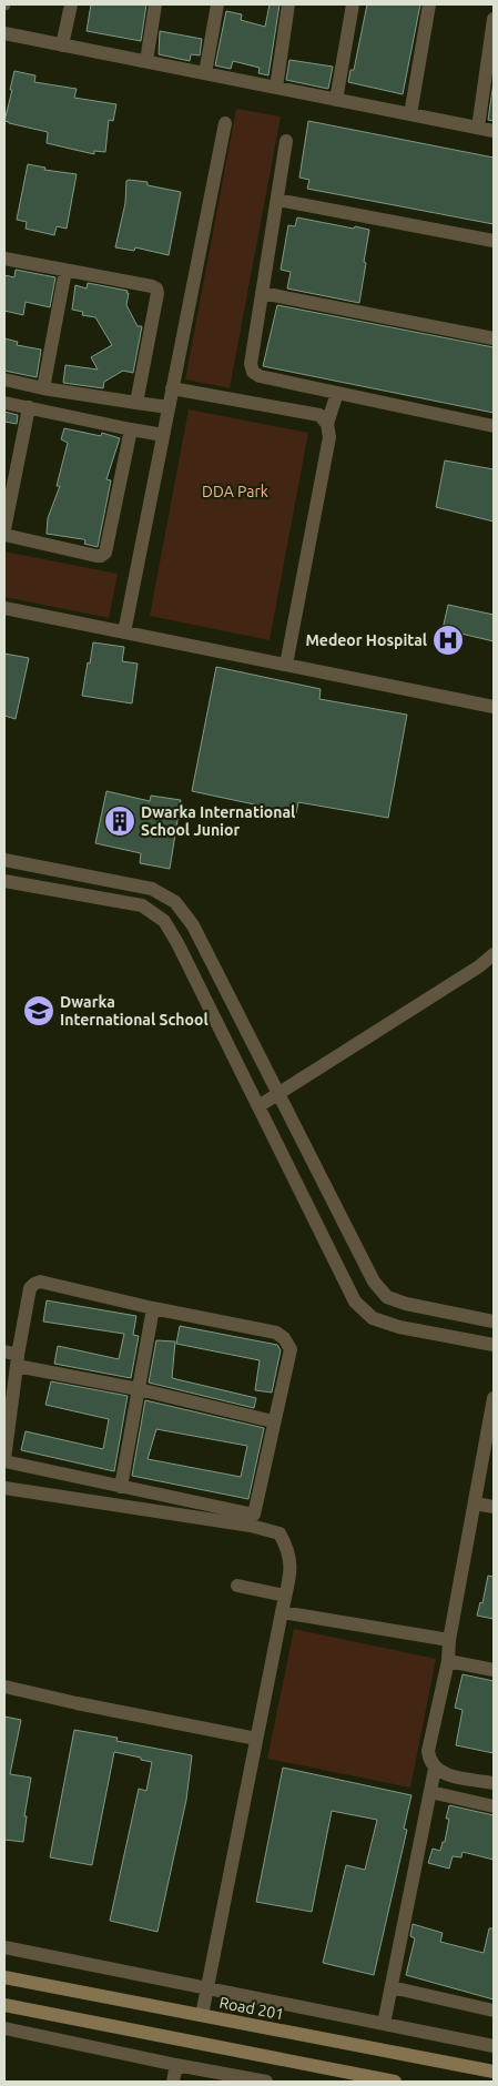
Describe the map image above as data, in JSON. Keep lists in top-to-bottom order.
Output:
{
  "streets": {
    "main road": ["Road 201"]
  },
  "parks": ["DDA Park"],
  "places": {
    "hospital": ["Medeor Hospital"],
    "building": ["Dwarka International School Junior"],
    "school or university": ["Dwarka International School"]
  }
}
